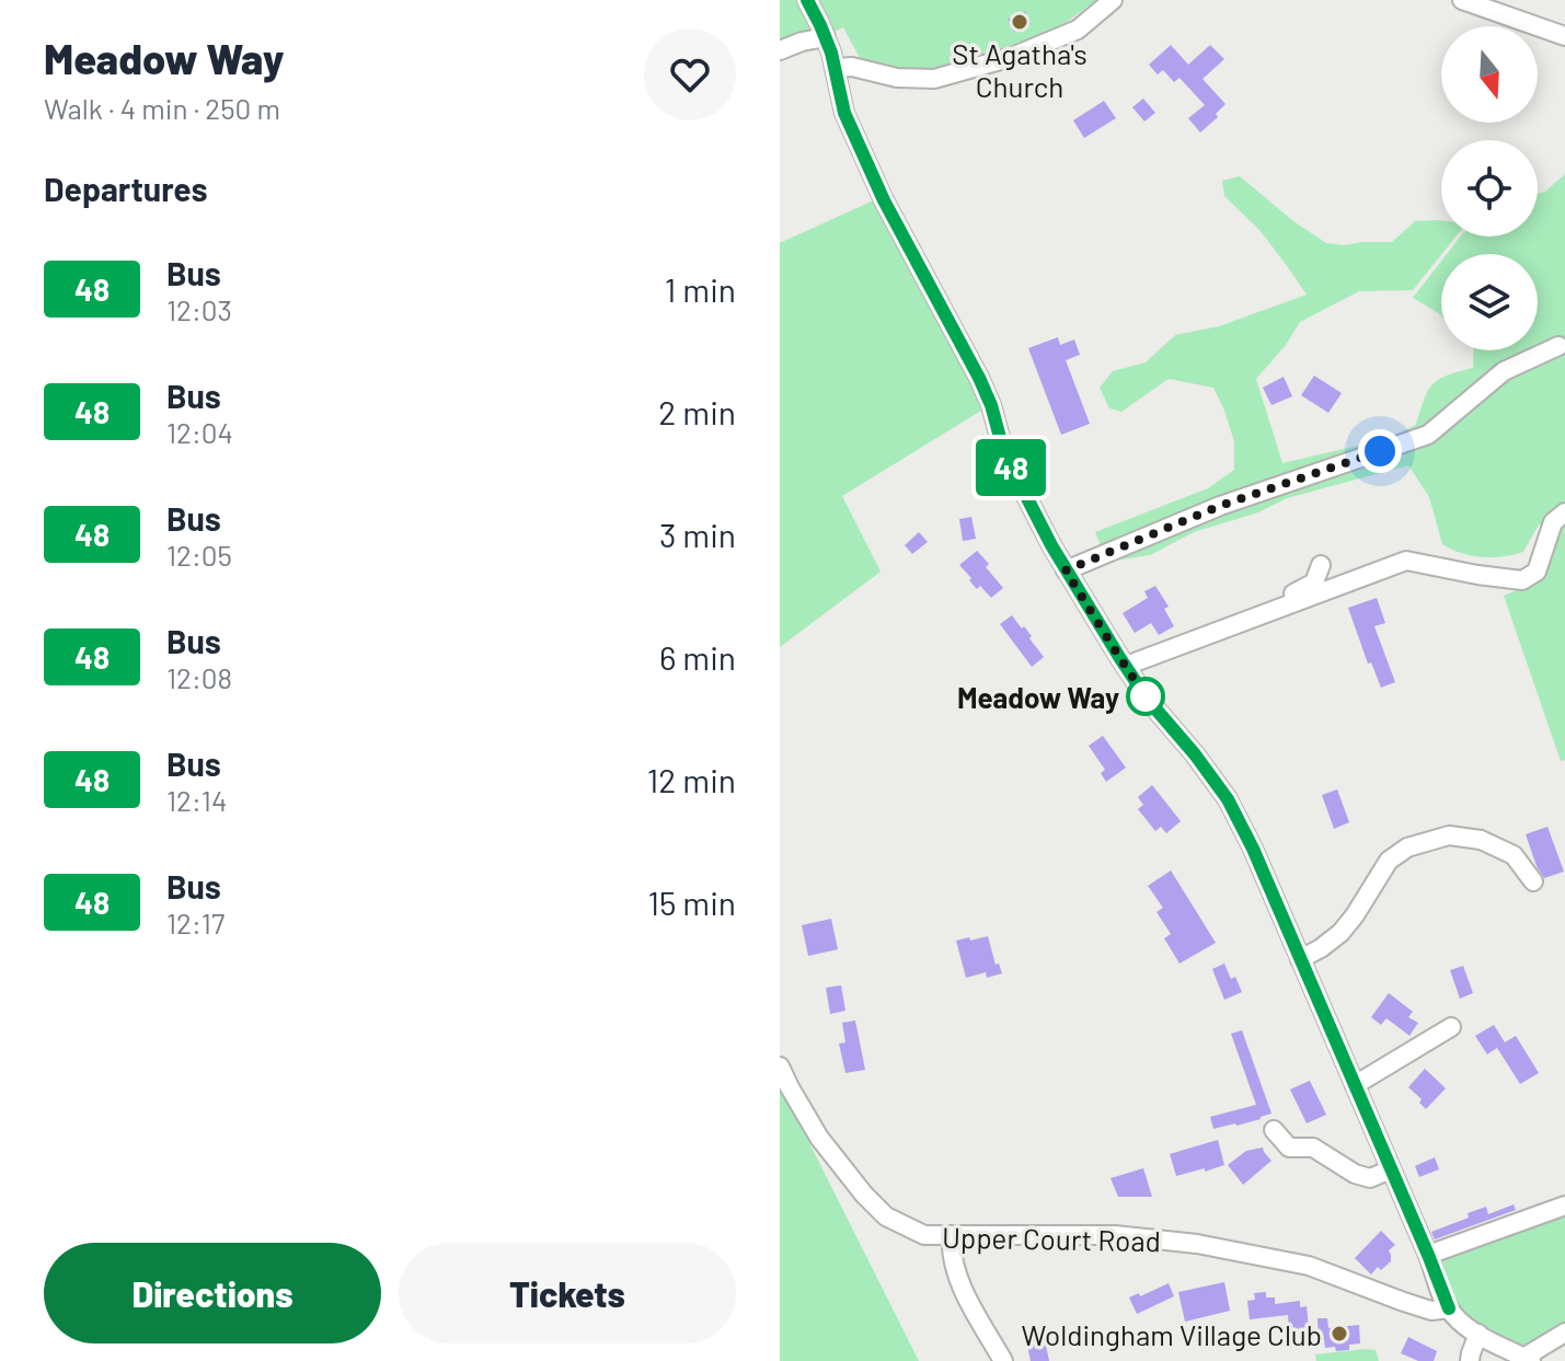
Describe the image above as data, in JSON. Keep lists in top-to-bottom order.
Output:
{
  "streets": {
    "street": ["Upper Court Road"]
  },
  "places": ["St Agatha's Church", "Meadow Way", "Woldingham Village Club"],
  "lines": ["bus line 48"],
  "north": "bottom",
  "page": {
    "heading": [
      ["Meadow Way", "Walk · 4 min · 250 m"],
      "Departures"
    ],
    "on_map": "48",
    "list": [
      {
        "mark": "48",
        "name": "Bus",
        "note": "12:03",
        "value": "1 min"
      },
      {
        "mark": "48",
        "name": "Bus",
        "note": "12:04",
        "value": "2 min"
      },
      {
        "mark": "48",
        "name": "Bus",
        "note": "12:05",
        "value": "3 min"
      },
      {
        "mark": "48",
        "name": "Bus",
        "note": "12:08",
        "value": "6 min"
      },
      {
        "mark": "48",
        "name": "Bus",
        "note": "12:14",
        "value": "12 min"
      },
      {
        "mark": "48",
        "name": "Bus",
        "note": "12:17",
        "value": "15 min"
      }
    ],
    "buttons": ["Directions", "Tickets"]
  }
}
